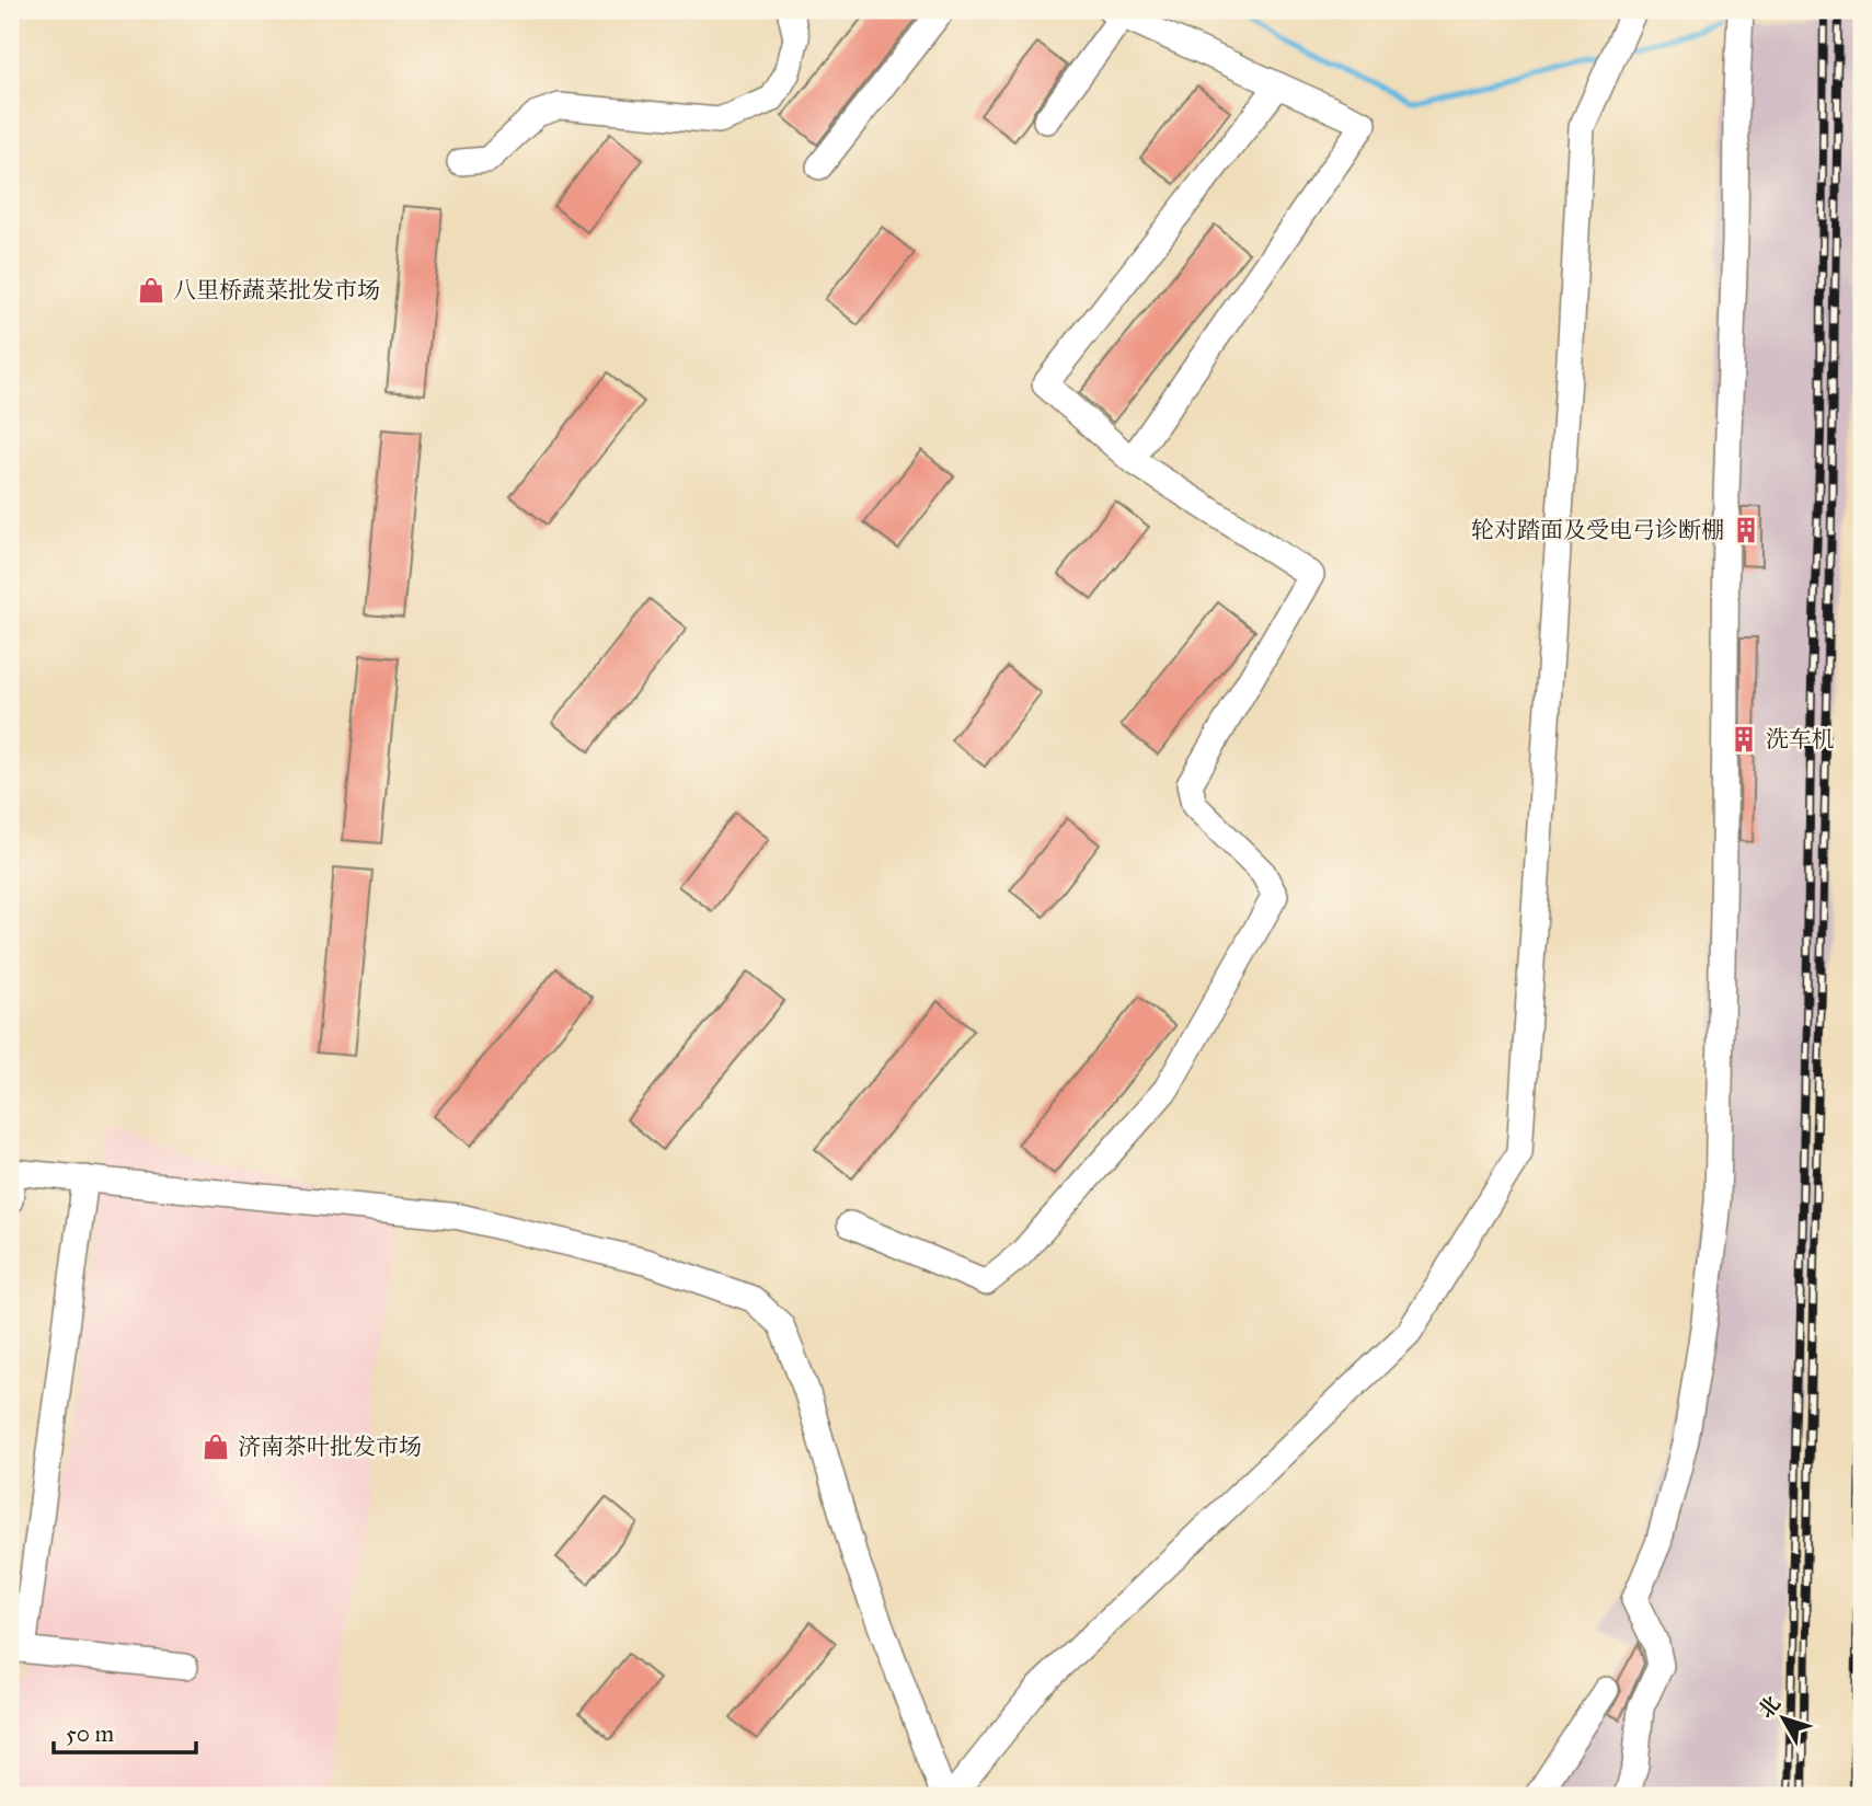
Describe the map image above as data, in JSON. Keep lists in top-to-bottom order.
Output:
{
  "places": {
    "shop": ["八里桥蔬菜批发市场", "济南茶叶批发市场"],
    "building": ["轮对踏面及受电弓诊断棚", "洗车机"]
  },
  "scale_bar": "50 m",
  "north": "top left"
}
